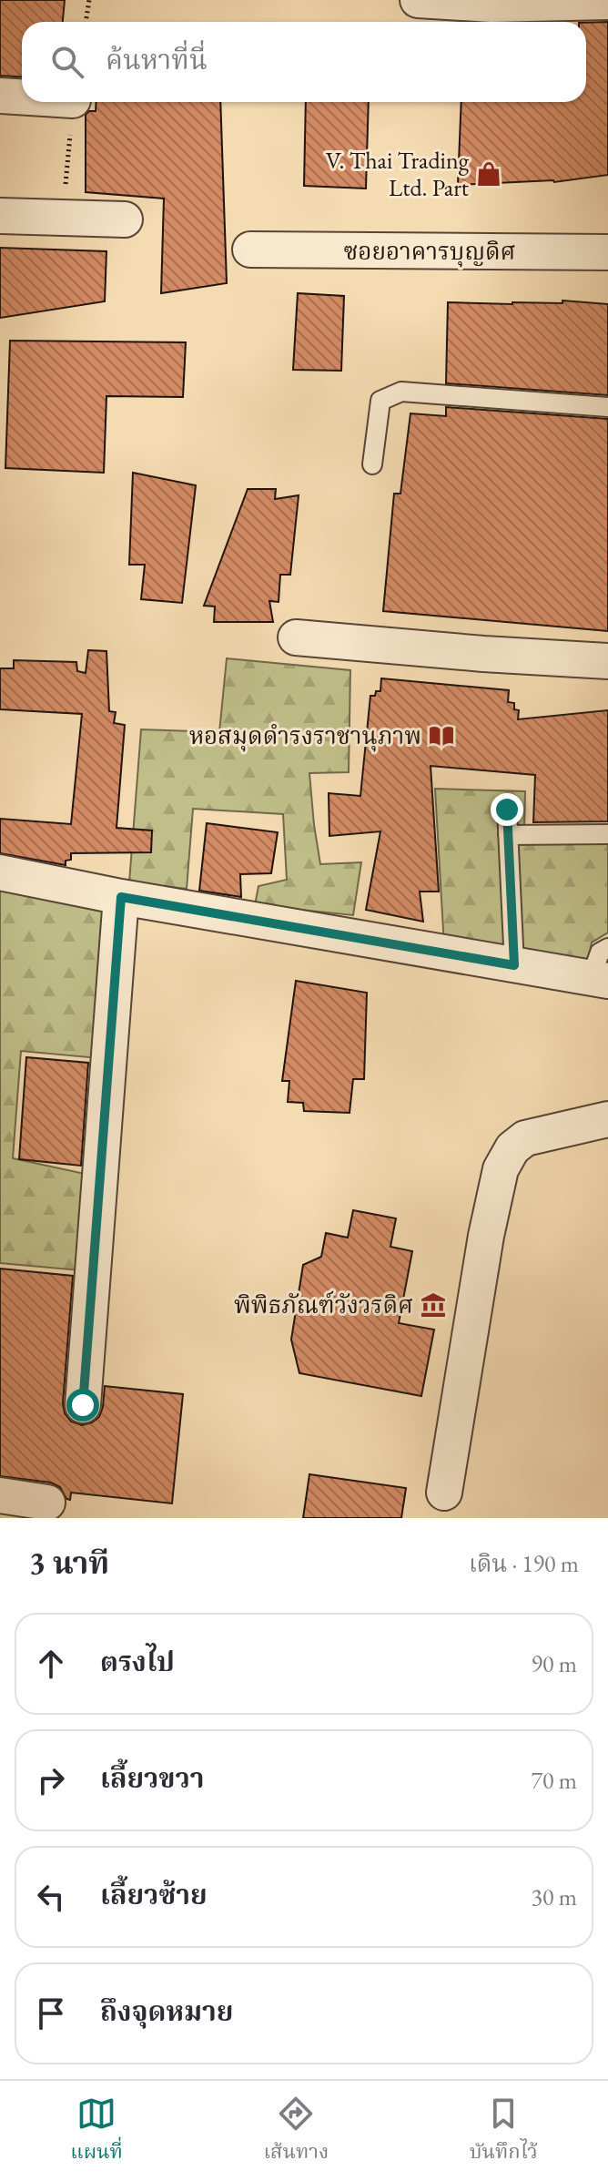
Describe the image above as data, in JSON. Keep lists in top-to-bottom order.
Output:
{
  "streets": {
    "street": ["ซอยอาคารบุญดิศ"]
  },
  "places": {
    "shop": ["V. Thai Trading Ltd. Part"],
    "library": ["หอสมุดดำรงราชานุภาพ"],
    "museum": ["พิพิธภัณฑ์วังวรดิศ"]
  },
  "page": {
    "search": "ค้นหาที่นี่",
    "heading": ["3 นาที", "เดิน · 190 m"],
    "list": [
      ["ตรงไป", "90 m"],
      ["เลี้ยวขวา", "70 m"],
      ["เลี้ยวซ้าย", "30 m"],
      "ถึงจุดหมาย"
    ],
    "nav": ["แผนที่", "เส้นทาง", "บันทึกไว้"]
  }
}
